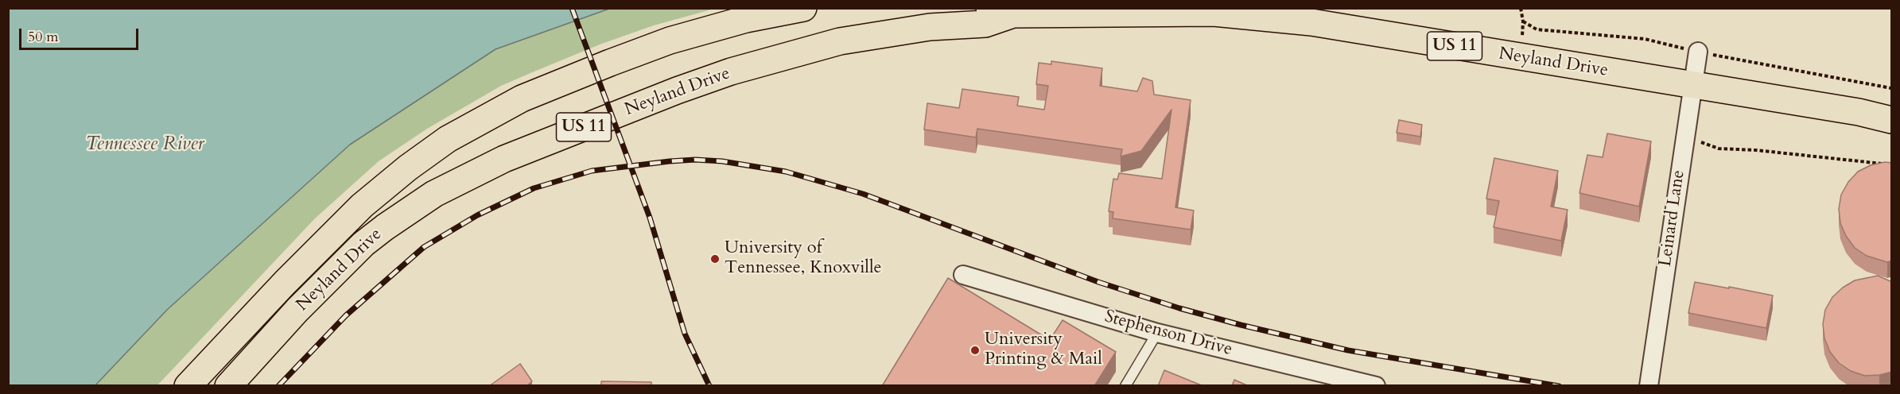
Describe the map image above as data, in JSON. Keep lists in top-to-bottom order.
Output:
{
  "streets": {
    "main road": ["US 11", "Neyland Drive"],
    "street": ["Leinard Lane", "Stephenson Drive"]
  },
  "crossings": [
    ["Neyland Drive", "Leinard Lane"]
  ],
  "water": ["Tennessee River"],
  "places": ["University of Tennessee, Knoxville", "University Printing & Mail"],
  "scale_bar": "50 m"
}
